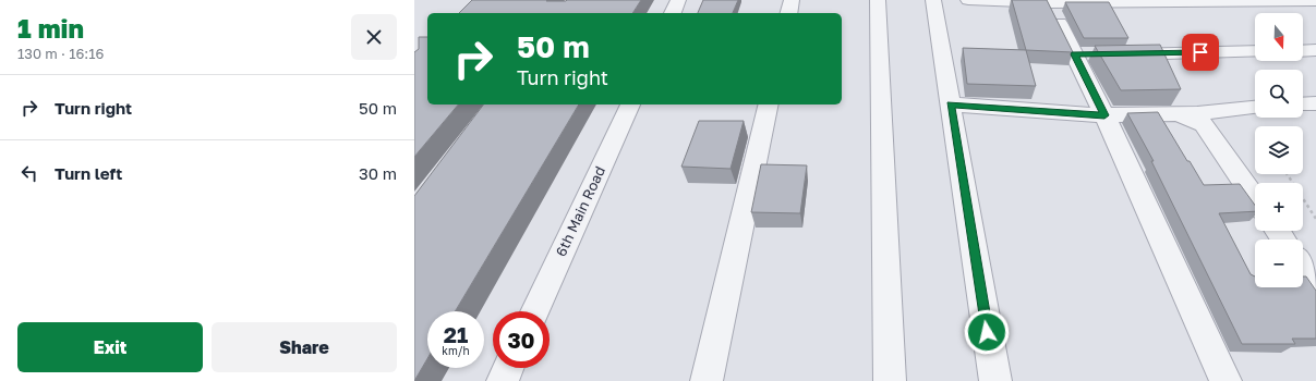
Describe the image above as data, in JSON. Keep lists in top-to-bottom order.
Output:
{
  "streets": {
    "street": ["6th Main Road"]
  },
  "north": "bottom",
  "page": {
    "heading": ["1 min", "130 m · 16:16"],
    "map_buttons": ["+", "−"],
    "turn": ["50 m", "Turn right"],
    "list": [
      {
        "name": "Turn right",
        "value": "50 m"
      },
      {
        "name": "Turn left",
        "value": "30 m"
      }
    ],
    "speed": "21 km/h",
    "limit": "30",
    "buttons": ["Exit", "Share"]
  }
}
